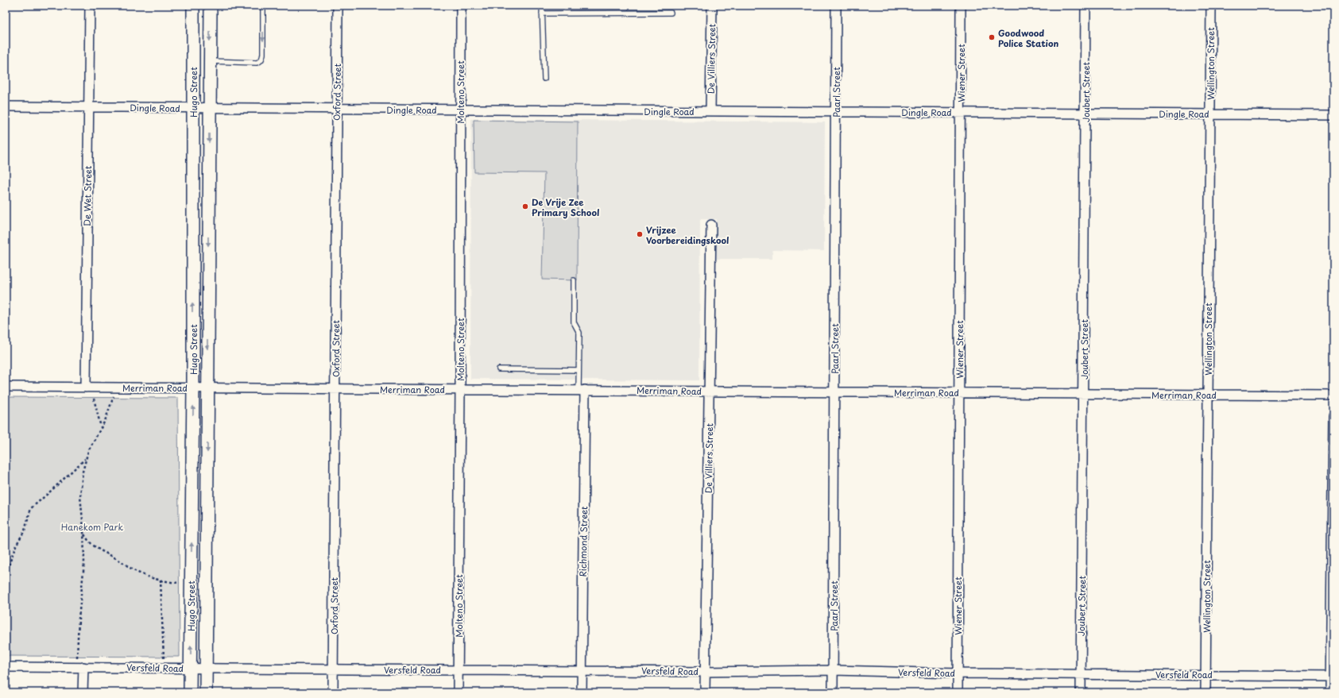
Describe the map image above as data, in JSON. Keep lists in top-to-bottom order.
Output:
{
  "streets": {
    "street": [
      "De Villiers Street",
      "Wellington Street",
      "Wiener Street",
      "Hugo Street",
      "Oxford Street",
      "Molteno Street",
      "Paarl Street",
      "Joubert Street",
      "Dingle Road",
      "De Wet Street",
      "Merriman Road",
      "Richmond Street",
      "Versfeld Road"
    ]
  },
  "crossings": [
    ["De Villiers Street", "Dingle Road"],
    ["De Villiers Street", "Merriman Road"],
    ["De Villiers Street", "Versfeld Road"],
    ["Wellington Street", "Dingle Road"],
    ["Wellington Street", "Merriman Road"],
    ["Wellington Street", "Versfeld Road"],
    ["Wiener Street", "Dingle Road"],
    ["Wiener Street", "Merriman Road"],
    ["Wiener Street", "Versfeld Road"],
    ["Hugo Street", "Dingle Road"],
    ["Hugo Street", "Merriman Road"],
    ["Hugo Street", "Versfeld Road"],
    ["Oxford Street", "Dingle Road"],
    ["Oxford Street", "Merriman Road"],
    ["Oxford Street", "Versfeld Road"],
    ["Molteno Street", "Dingle Road"],
    ["Molteno Street", "Merriman Road"],
    ["Molteno Street", "Versfeld Road"],
    ["Paarl Street", "Dingle Road"],
    ["Paarl Street", "Merriman Road"],
    ["Paarl Street", "Versfeld Road"],
    ["Joubert Street", "Dingle Road"],
    ["Joubert Street", "Merriman Road"],
    ["Joubert Street", "Versfeld Road"],
    ["Dingle Road", "De Wet Street"],
    ["De Wet Street", "Merriman Road"],
    ["Merriman Road", "Richmond Street"],
    ["Richmond Street", "Versfeld Road"]
  ],
  "parks": ["Hanekom Park"],
  "places": ["Goodwood Police Station", "De Vrije Zee Primary School", "Vrijzee Voorbereidingskool"]
}
